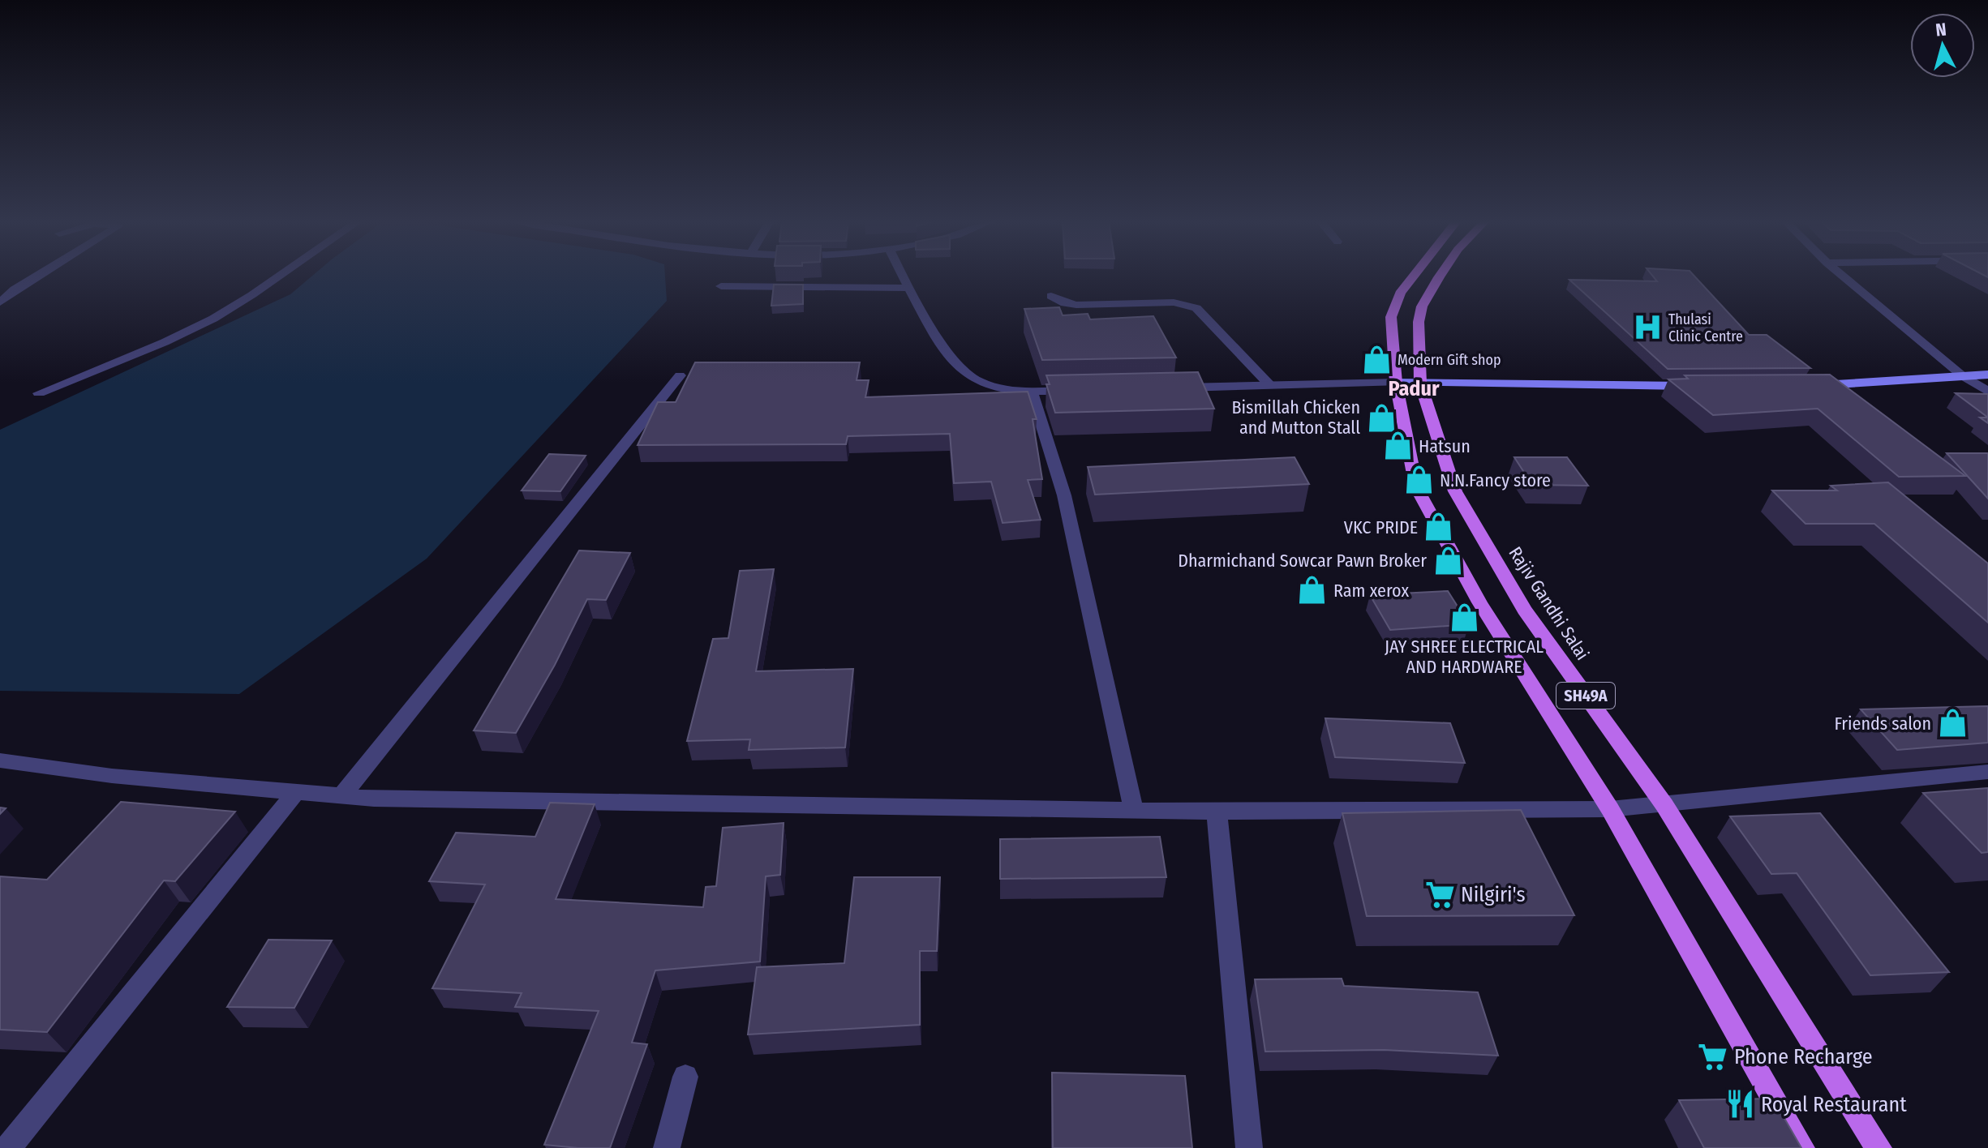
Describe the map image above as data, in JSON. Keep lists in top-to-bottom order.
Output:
{
  "streets": {
    "main road": ["Rajiv Gandhi Salai", "SH49A"]
  },
  "districts": ["Padur"],
  "places": {
    "hospital": ["Thulasi Clinic Centre"],
    "shop": [
      "Modern Gift shop",
      "Bismillah Chicken and Mutton Stall",
      "Hatsun",
      "N.N.Fancy store",
      "VKC PRIDE",
      "Dharmichand Sowcar Pawn Broker",
      "Ram xerox",
      "JAY SHREE ELECTRICAL AND HARDWARE",
      "Friends salon"
    ],
    "supermarket": ["Nilgiri's", "Phone Recharge"],
    "restaurant": ["Royal Restaurant"]
  },
  "north": "top"
}
